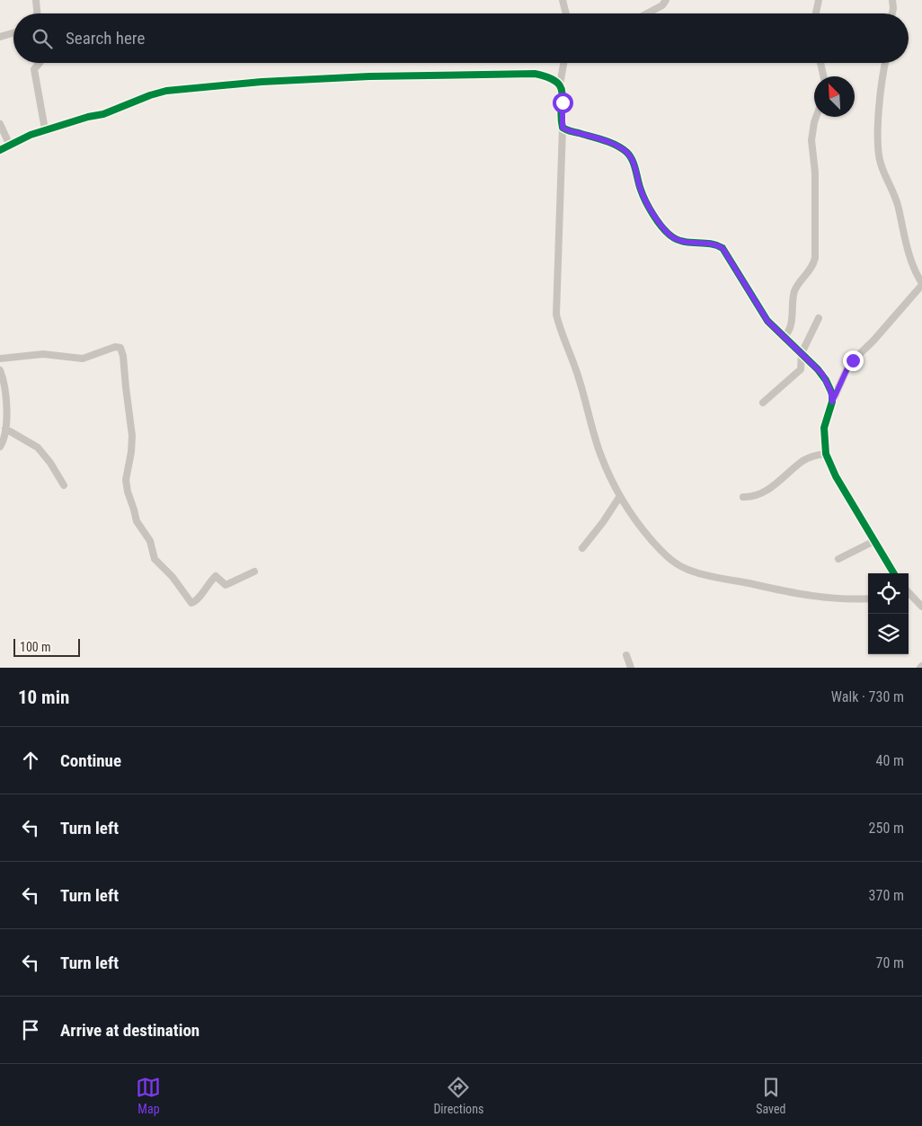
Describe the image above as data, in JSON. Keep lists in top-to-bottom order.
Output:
{
  "scale_bar": "100 m",
  "north": "top left",
  "page": {
    "search": "Search here",
    "scale": "100 m",
    "heading": ["10 min", "Walk · 730 m"],
    "list": [
      ["Continue", "40 m"],
      ["Turn left", "250 m"],
      ["Turn left", "370 m"],
      ["Turn left", "70 m"],
      "Arrive at destination"
    ],
    "nav": ["Map", "Directions", "Saved"]
  }
}
